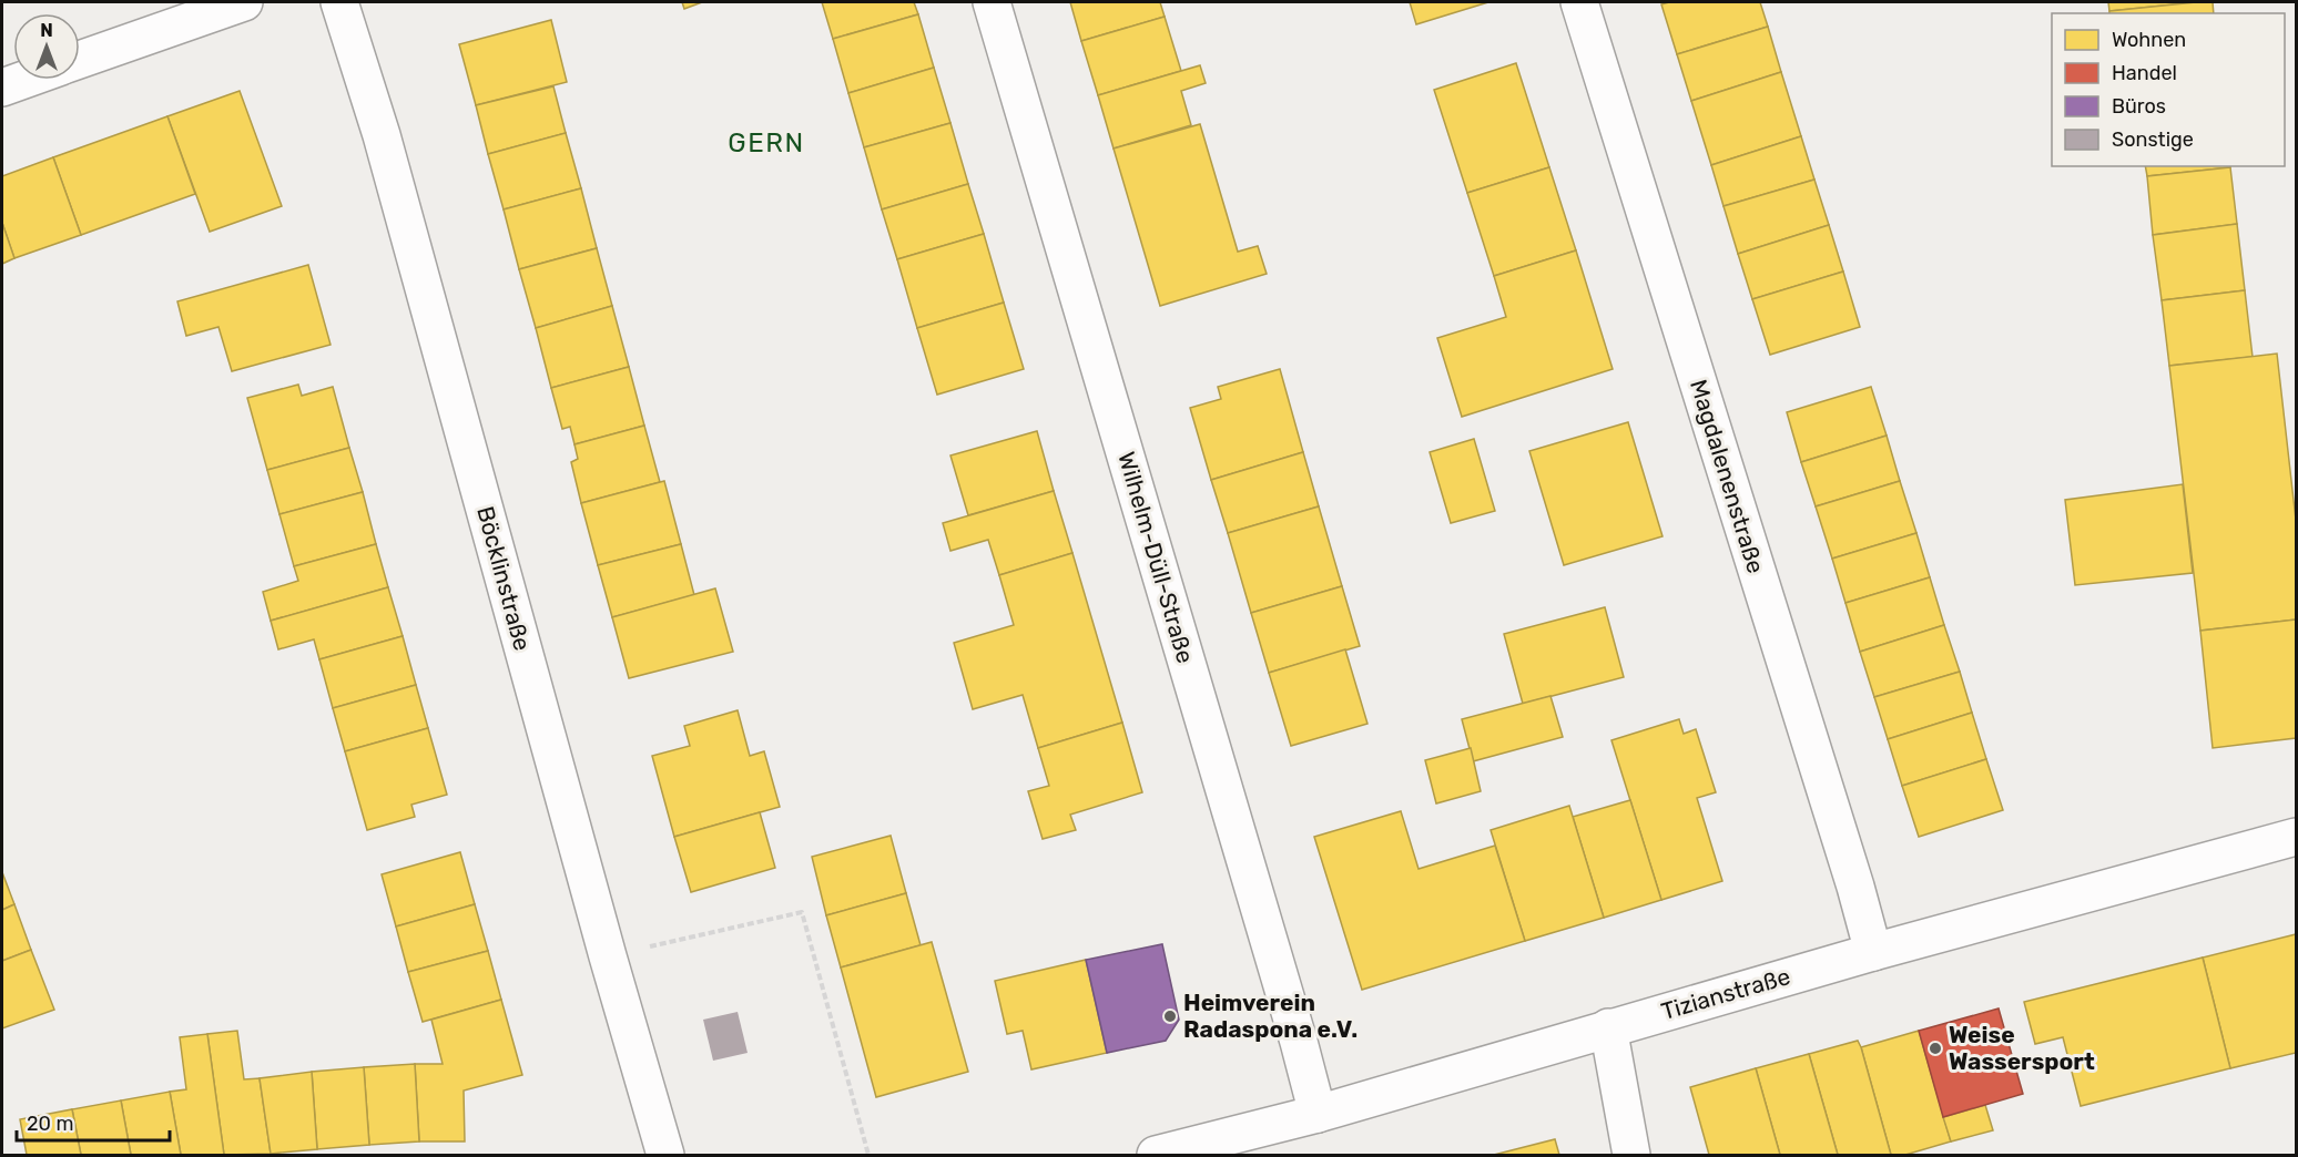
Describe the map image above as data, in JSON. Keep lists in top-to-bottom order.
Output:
{
  "streets": {
    "street": [
      "Magdalenenstraße",
      "Wilhelm-Düll-Straße",
      "Böcklinstraße",
      "Tizianstraße"
    ]
  },
  "crossings": [
    ["Magdalenenstraße", "Tizianstraße"],
    ["Wilhelm-Düll-Straße", "Tizianstraße"]
  ],
  "districts": ["GERN"],
  "places": ["Heimverein Radaspona e.V.", "Weise Wassersport"],
  "legend": [
    "Wohnen",
    "Handel",
    "Büros",
    "Sonstige"
  ],
  "scale_bar": "20 m",
  "north": "top"
}
